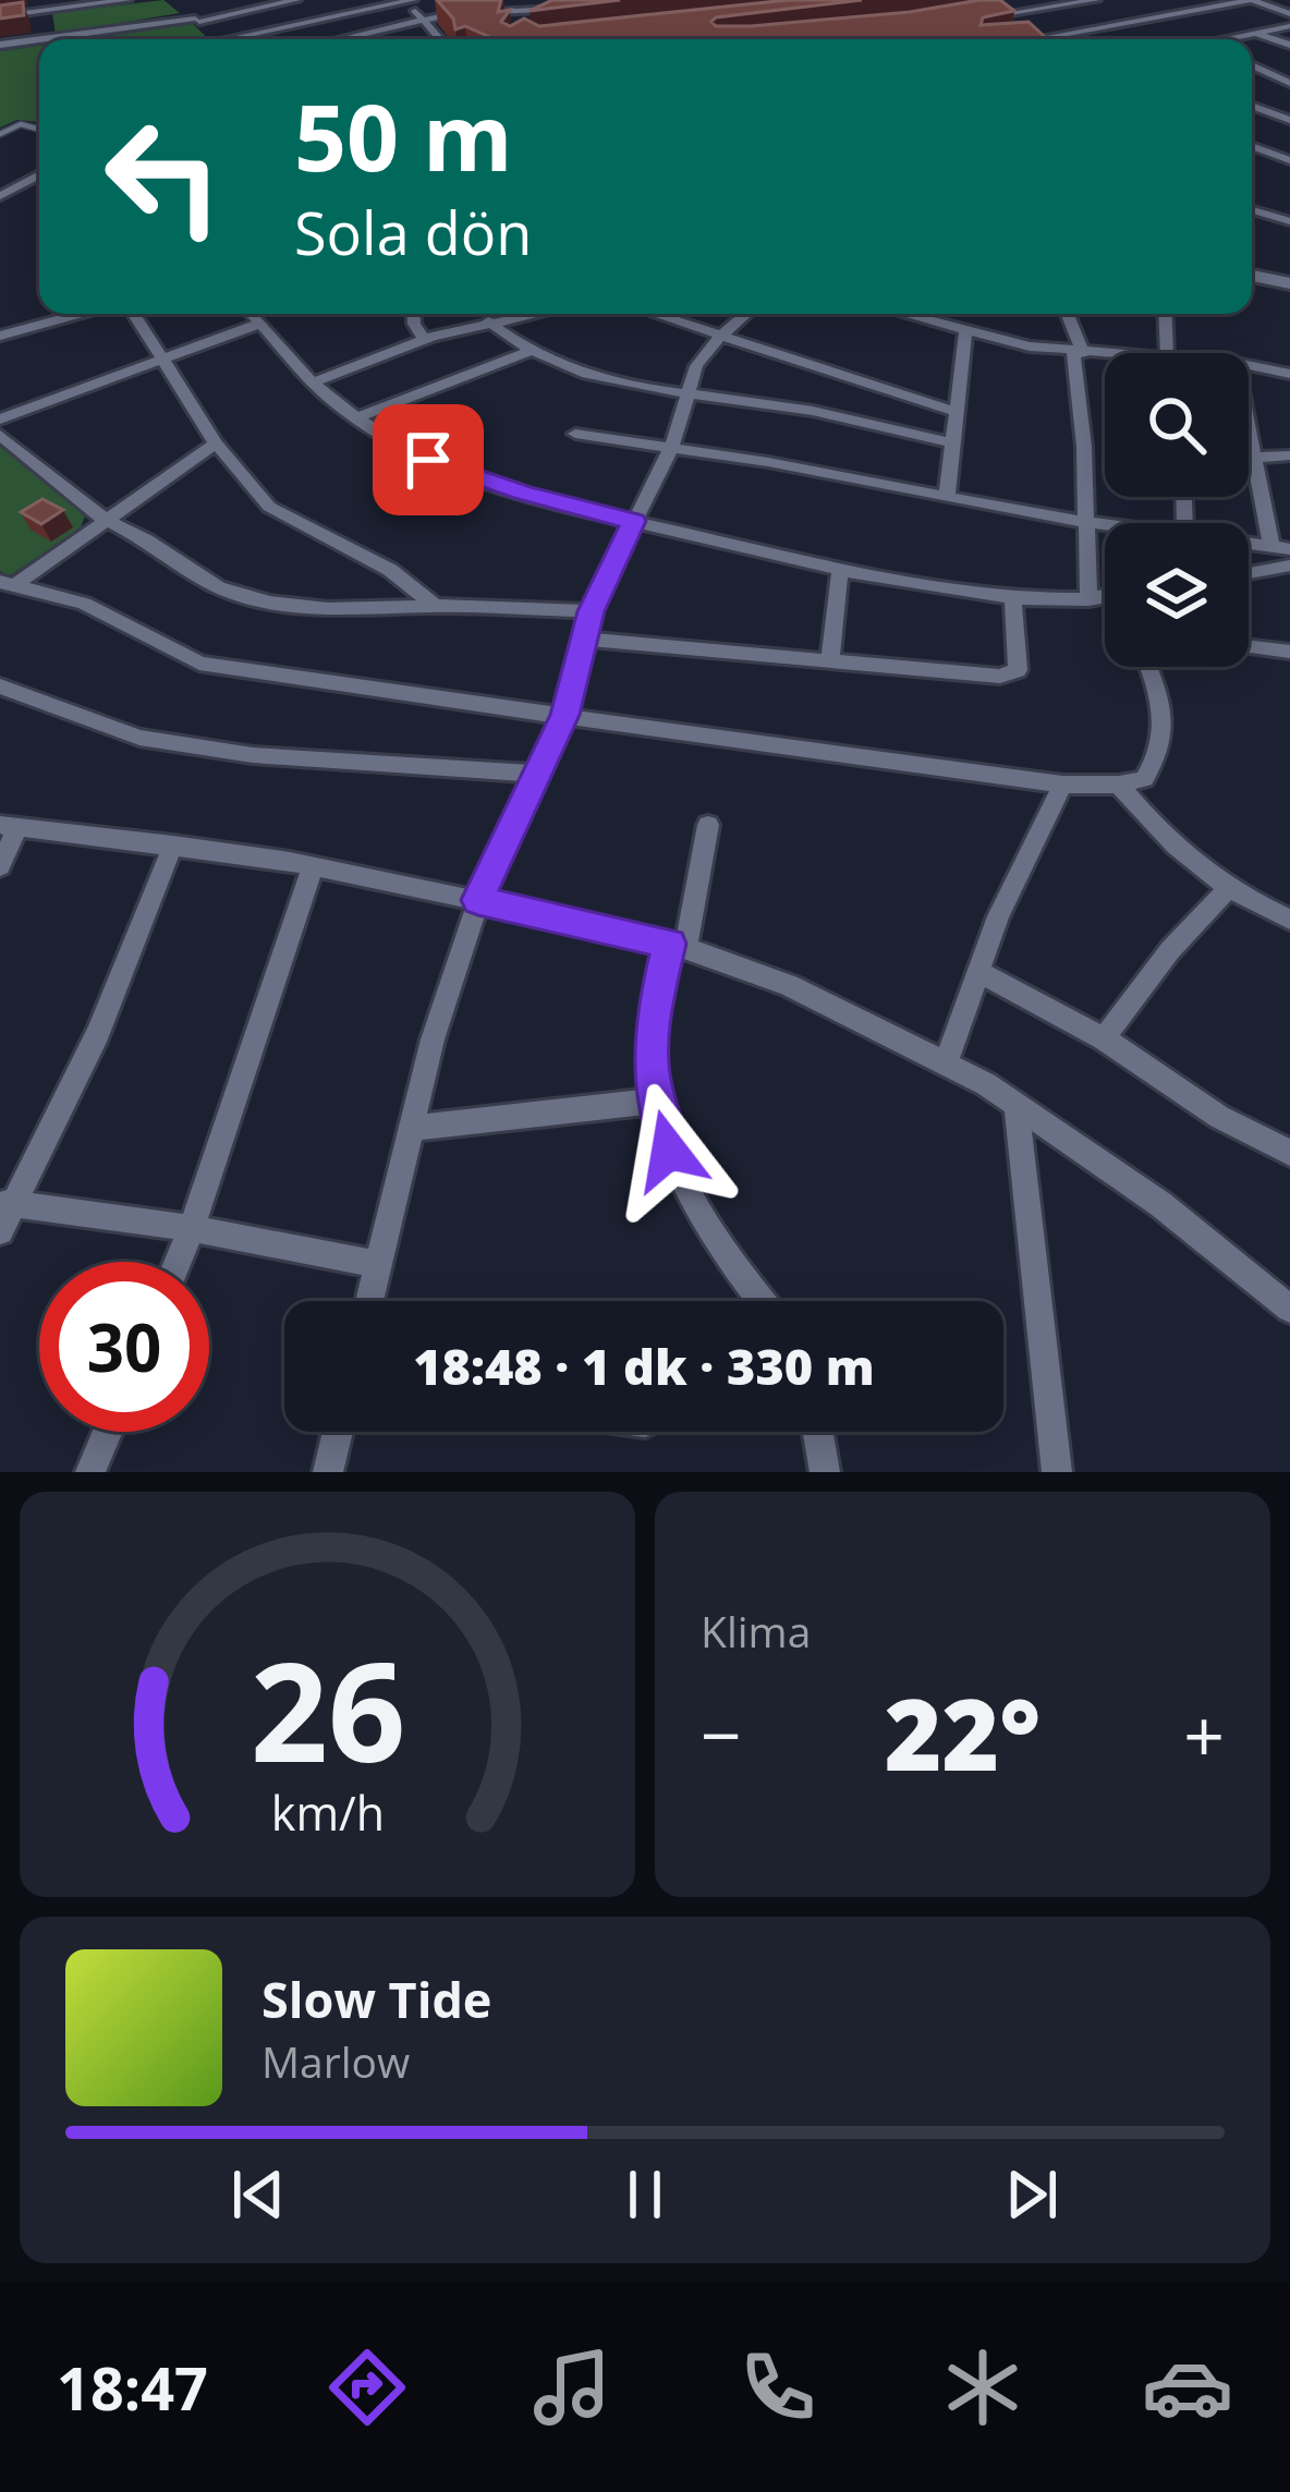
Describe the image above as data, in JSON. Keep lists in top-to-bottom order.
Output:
{
  "page": {
    "turn": ["50 m", "Sola dön"],
    "limit": "30",
    "trip": "18:48 · 1 dk · 330 m",
    "tile": "Klima",
    "heat": ["−", "22°", "+"],
    "song": ["Slow Tide", "Marlow"],
    "tabs": "18:47",
    "gauge": ["26", "km/h"]
  }
}
